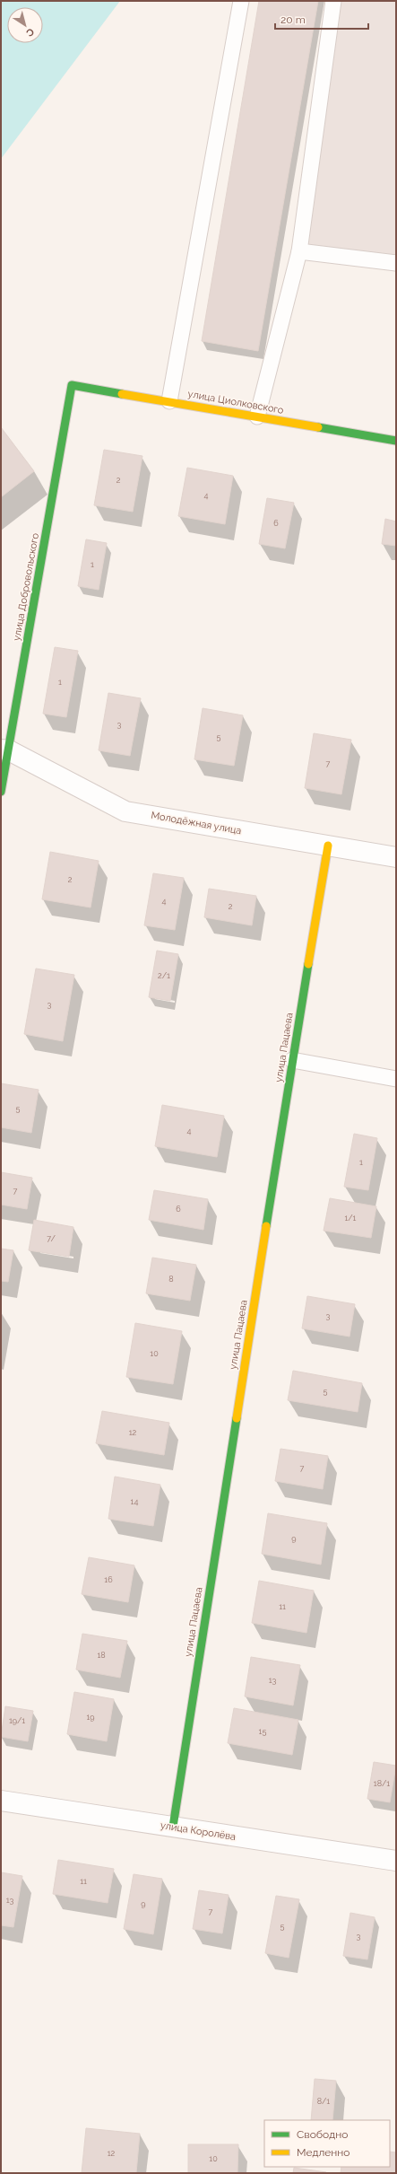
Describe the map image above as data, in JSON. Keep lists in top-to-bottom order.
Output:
{
  "streets": {
    "street": [
      "улица Циолковского",
      "улица Добровольского",
      "Молодёжная улица",
      "улица Пацаева",
      "улица Королёва"
    ]
  },
  "crossings": [
    ["улица Циолковского", "улица Добровольского"],
    ["улица Добровольского", "Молодёжная улица"],
    ["Молодёжная улица", "улица Пацаева"],
    ["улица Пацаева", "улица Королёва"]
  ],
  "house_numbers": [
    "2",
    "4",
    "6",
    "1",
    "1",
    "3",
    "5",
    "7",
    "2",
    "4",
    "2",
    "2/1",
    "3",
    "5",
    "4",
    "1",
    "7",
    "6",
    "1/1",
    "7/",
    "8",
    "3",
    "10",
    "5",
    "12",
    "7",
    "14",
    "9",
    "16",
    "11",
    "18",
    "13",
    "19",
    "19/1",
    "15",
    "18/1",
    "11",
    "13",
    "9",
    "7",
    "5",
    "3",
    "8/1",
    "12",
    "10"
  ],
  "legend": ["Свободно", "Медленно"],
  "scale_bar": "20 m",
  "north": "bottom right"
}
